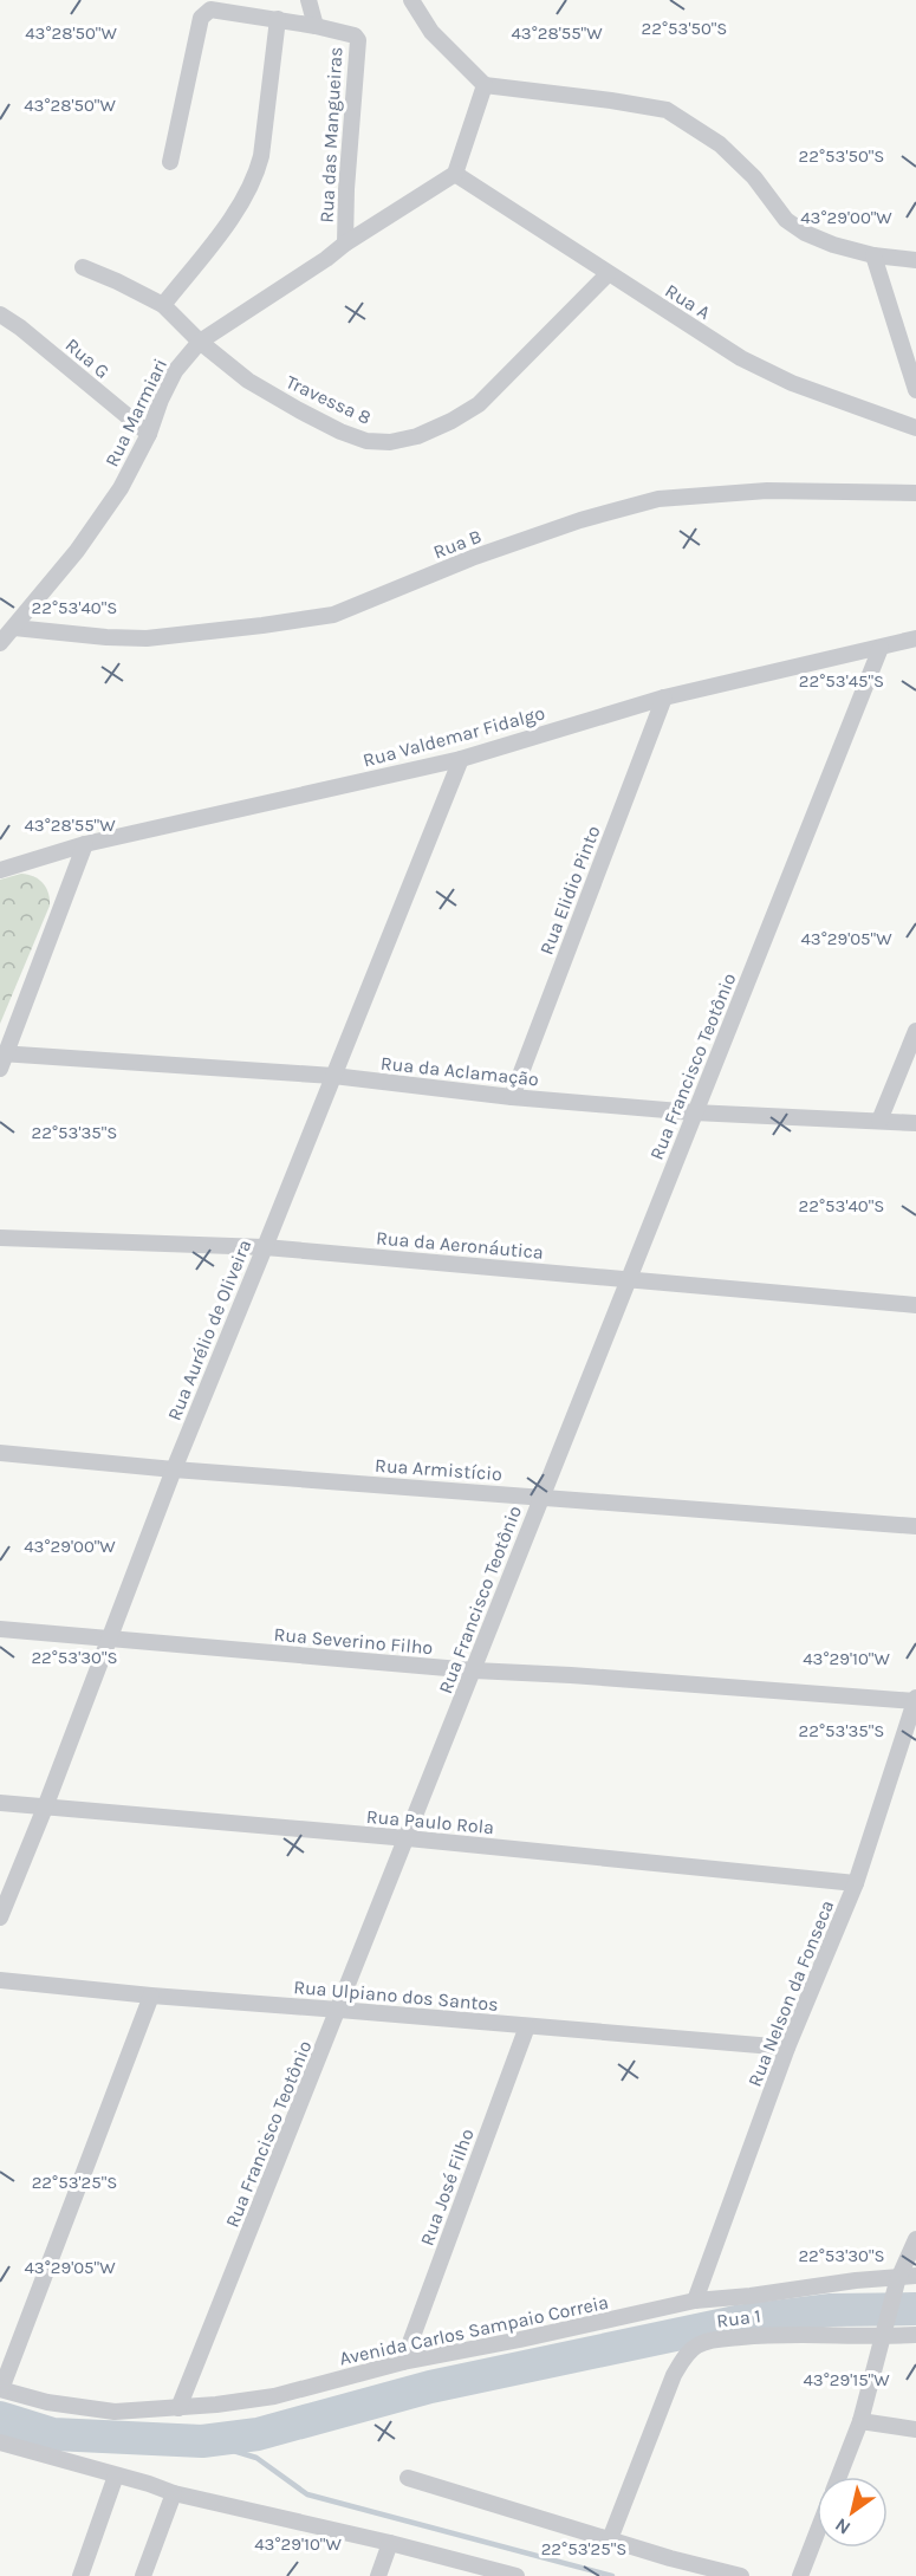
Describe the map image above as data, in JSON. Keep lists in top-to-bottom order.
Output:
{
  "streets": {
    "street": [
      "Rua das Mangueiras",
      "Rua A",
      "Rua G",
      "Travessa 8",
      "Rua Marmiari",
      "Rua B",
      "Rua Valdemar Fidalgo",
      "Rua Elidio Pinto",
      "Rua Francisco Teotônio",
      "Rua da Aclamação",
      "Rua da Aeronáutica",
      "Rua Aurélio de Oliveira",
      "Rua Armistício",
      "Rua Severino Filho",
      "Rua Paulo Rola",
      "Rua Nelson da Fonseca",
      "Rua Ulpiano dos Santos",
      "Rua José Filho",
      "Rua 1",
      "Avenida Carlos Sampaio Correia"
    ]
  },
  "crossings": [
    ["Rua das Mangueiras", "Rua Marmiari"],
    ["Rua A", "Travessa 8"],
    ["Rua A", "Rua Marmiari"],
    ["Rua G", "Rua Marmiari"],
    ["Travessa 8", "Rua Marmiari"],
    ["Rua Marmiari", "Rua B"],
    ["Rua Valdemar Fidalgo", "Rua Elidio Pinto"],
    ["Rua Valdemar Fidalgo", "Rua Francisco Teotônio"],
    ["Rua Valdemar Fidalgo", "Rua Aurélio de Oliveira"],
    ["Rua Elidio Pinto", "Rua da Aclamação"],
    ["Rua Francisco Teotônio", "Rua da Aclamação"],
    ["Rua Francisco Teotônio", "Rua da Aeronáutica"],
    ["Rua Francisco Teotônio", "Rua Armistício"],
    ["Rua Francisco Teotônio", "Rua Severino Filho"],
    ["Rua Francisco Teotônio", "Rua Paulo Rola"],
    ["Rua Francisco Teotônio", "Rua Ulpiano dos Santos"],
    ["Rua Francisco Teotônio", "Avenida Carlos Sampaio Correia"],
    ["Rua da Aclamação", "Rua Aurélio de Oliveira"],
    ["Rua da Aeronáutica", "Rua Aurélio de Oliveira"],
    ["Rua Aurélio de Oliveira", "Rua Armistício"],
    ["Rua Aurélio de Oliveira", "Rua Severino Filho"],
    ["Rua Aurélio de Oliveira", "Rua Paulo Rola"],
    ["Rua Severino Filho", "Rua Nelson da Fonseca"],
    ["Rua Paulo Rola", "Rua Nelson da Fonseca"],
    ["Rua Nelson da Fonseca", "Rua Ulpiano dos Santos"],
    ["Rua Nelson da Fonseca", "Avenida Carlos Sampaio Correia"],
    ["Rua Ulpiano dos Santos", "Rua José Filho"],
    ["Rua José Filho", "Avenida Carlos Sampaio Correia"]
  ],
  "north": "bottom left",
  "coordinates": [
    "22°53'50\"S",
    "43°28'50\"W",
    "43°28'55\"W",
    "43°29'00\"W",
    "22°53'40\"S",
    "22°53'45\"S",
    "43°29'05\"W",
    "22°53'35\"S",
    "22°53'30\"S",
    "43°29'10\"W",
    "22°53'25\"S",
    "43°29'15\"W"
  ]
}
